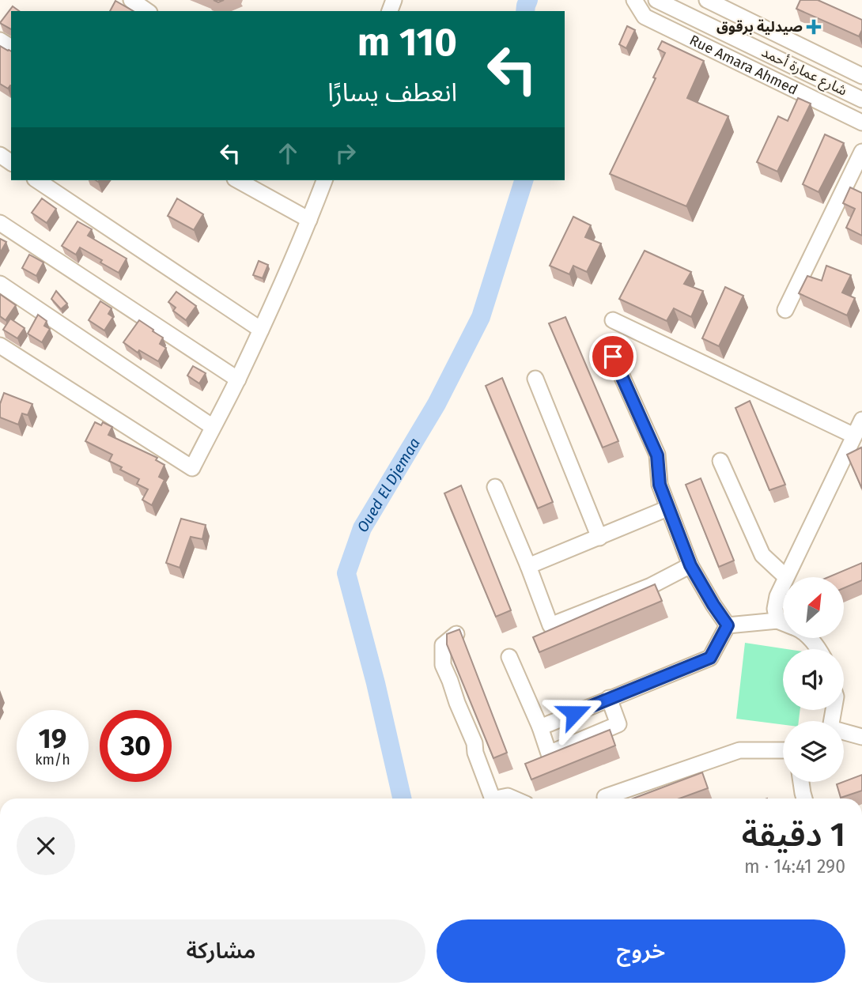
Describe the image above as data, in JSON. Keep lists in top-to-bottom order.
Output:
{
  "streets": {
    "street": ["Rue Amara Ahmed", "شارع عمارة أحمد"]
  },
  "water": ["Oued El Djemaa"],
  "places": {
    "health": ["صيدلية برقوق"]
  },
  "north": "top right",
  "page": {
    "turn": ["110 m", "انعطف يسارًا"],
    "speed": "19 km/h",
    "limit": "30",
    "heading": ["1 دقيقة", "290 m · 14:41"],
    "buttons": ["خروج", "مشاركة"]
  }
}
